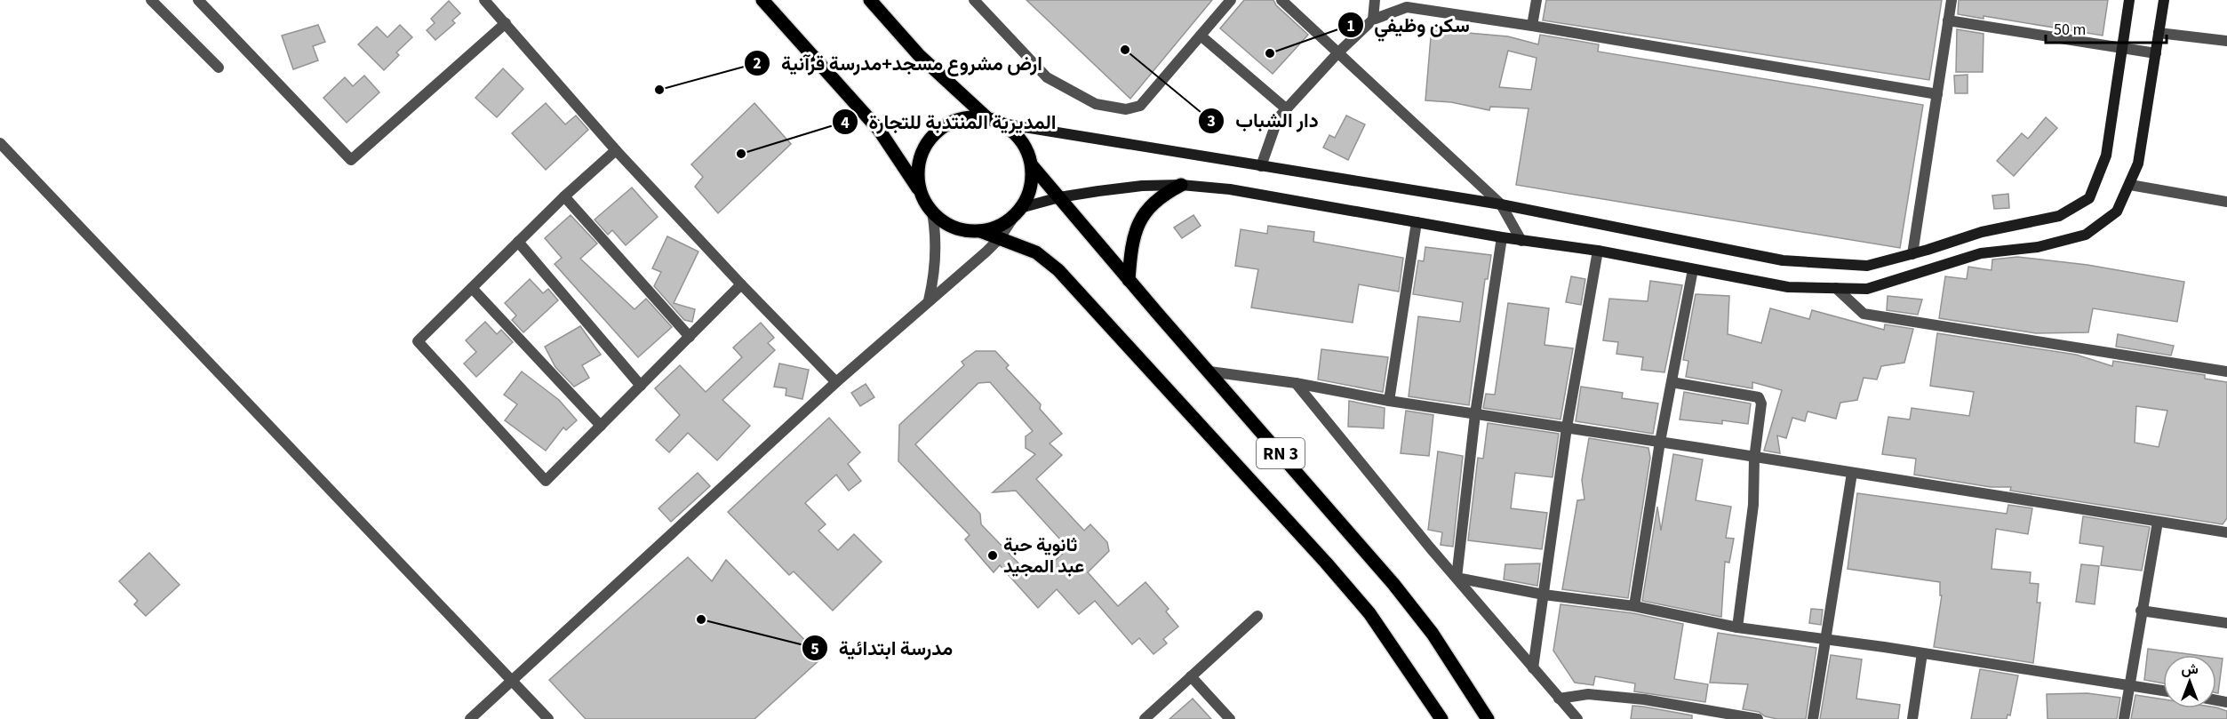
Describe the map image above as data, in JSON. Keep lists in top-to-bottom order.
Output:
{
  "streets": {
    "main road": ["RN 3"]
  },
  "places": [
    "دار الشباب",
    "سكن وظيفي",
    "ارض مشروع مسجد+مدرسة قرآنية",
    "المديرية المنتدبة للتجارة",
    "ثانوية حبة عبد المجيد",
    "مدرسة ابتدائية"
  ],
  "scale_bar": "50 m",
  "north": "top"
}
